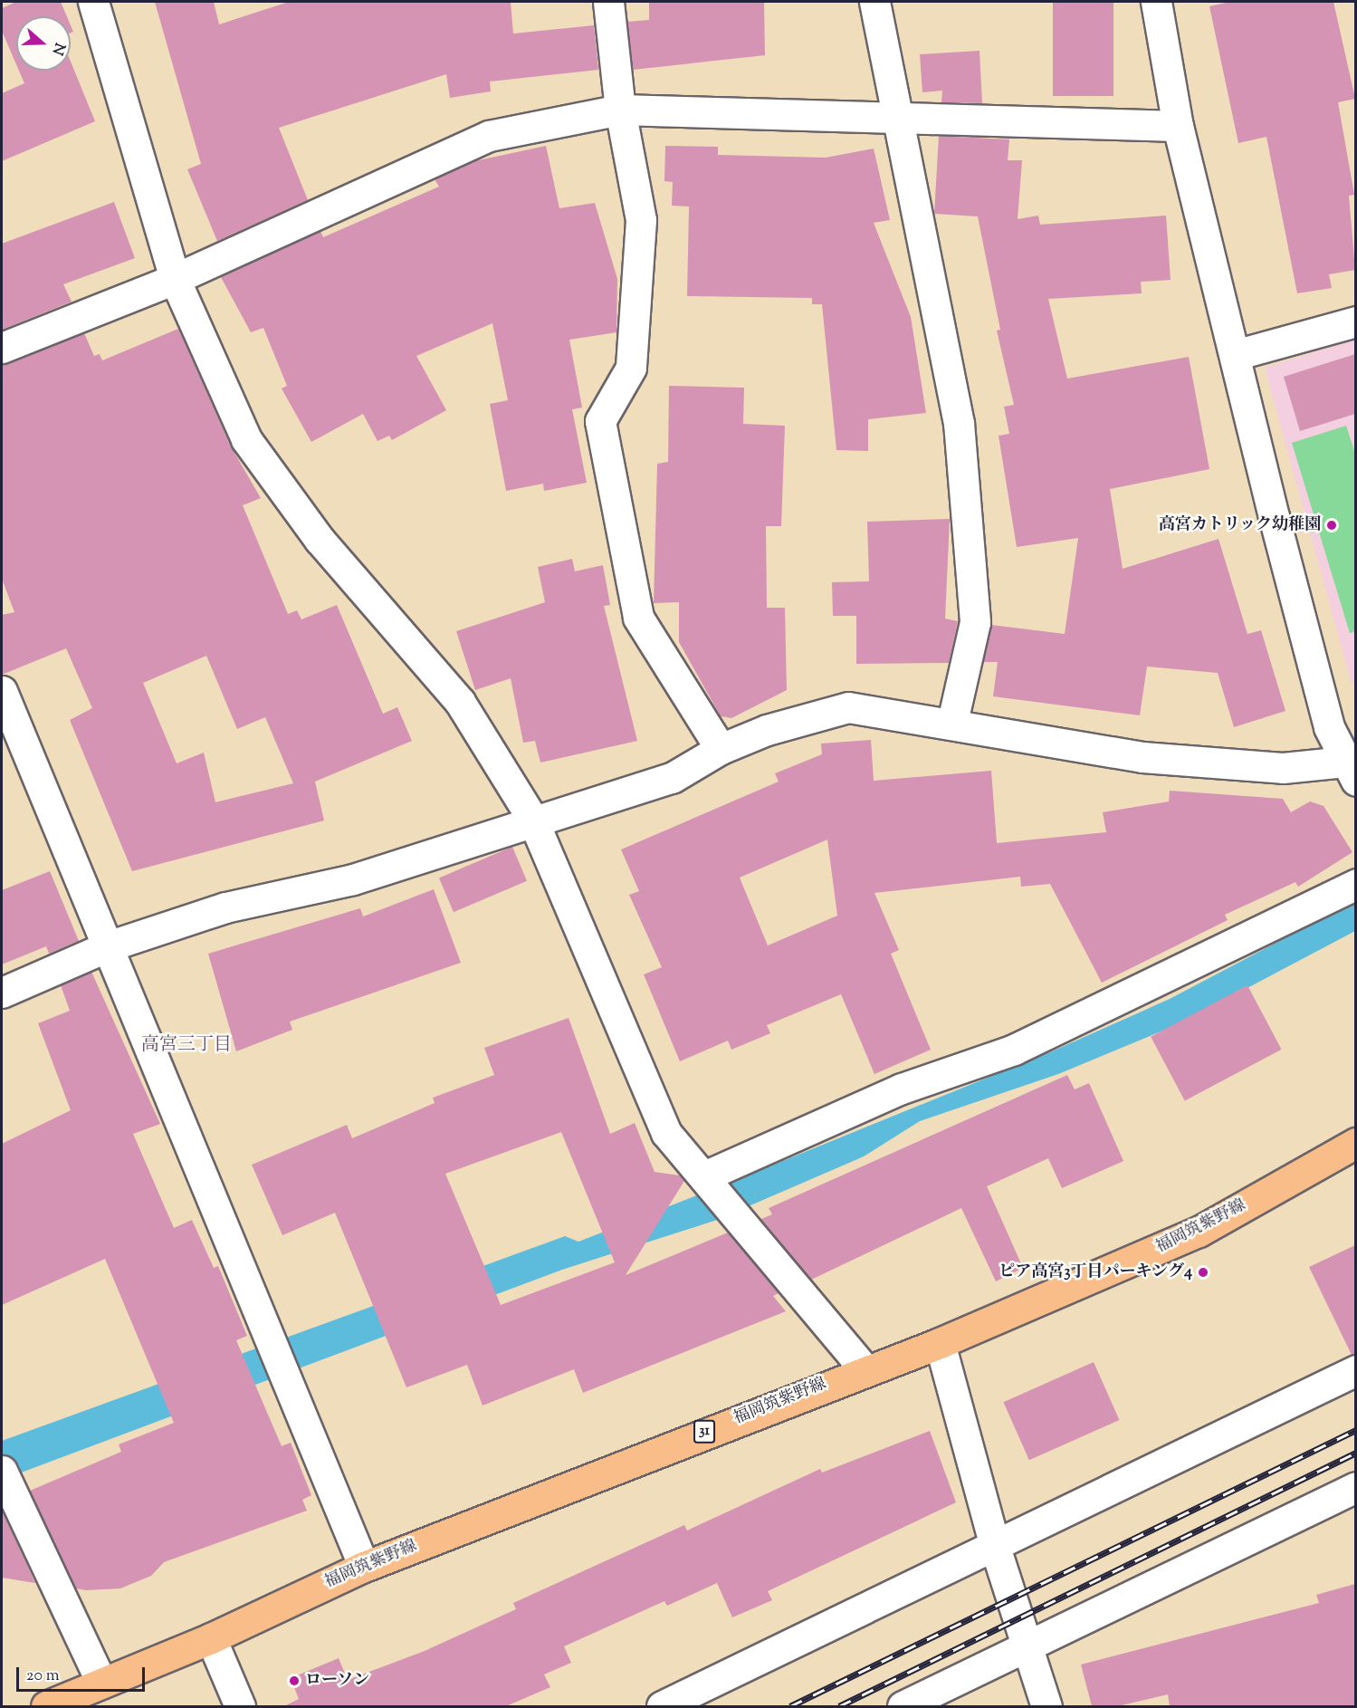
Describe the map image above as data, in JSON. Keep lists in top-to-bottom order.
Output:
{
  "streets": {
    "main road": ["福岡筑紫野線", "31"]
  },
  "districts": ["高宮三丁目"],
  "places": ["高宮カトリック幼稚園", "ピア高宮3丁目パーキング4", "ローソン"],
  "scale_bar": "20 m",
  "north": "right"
}
